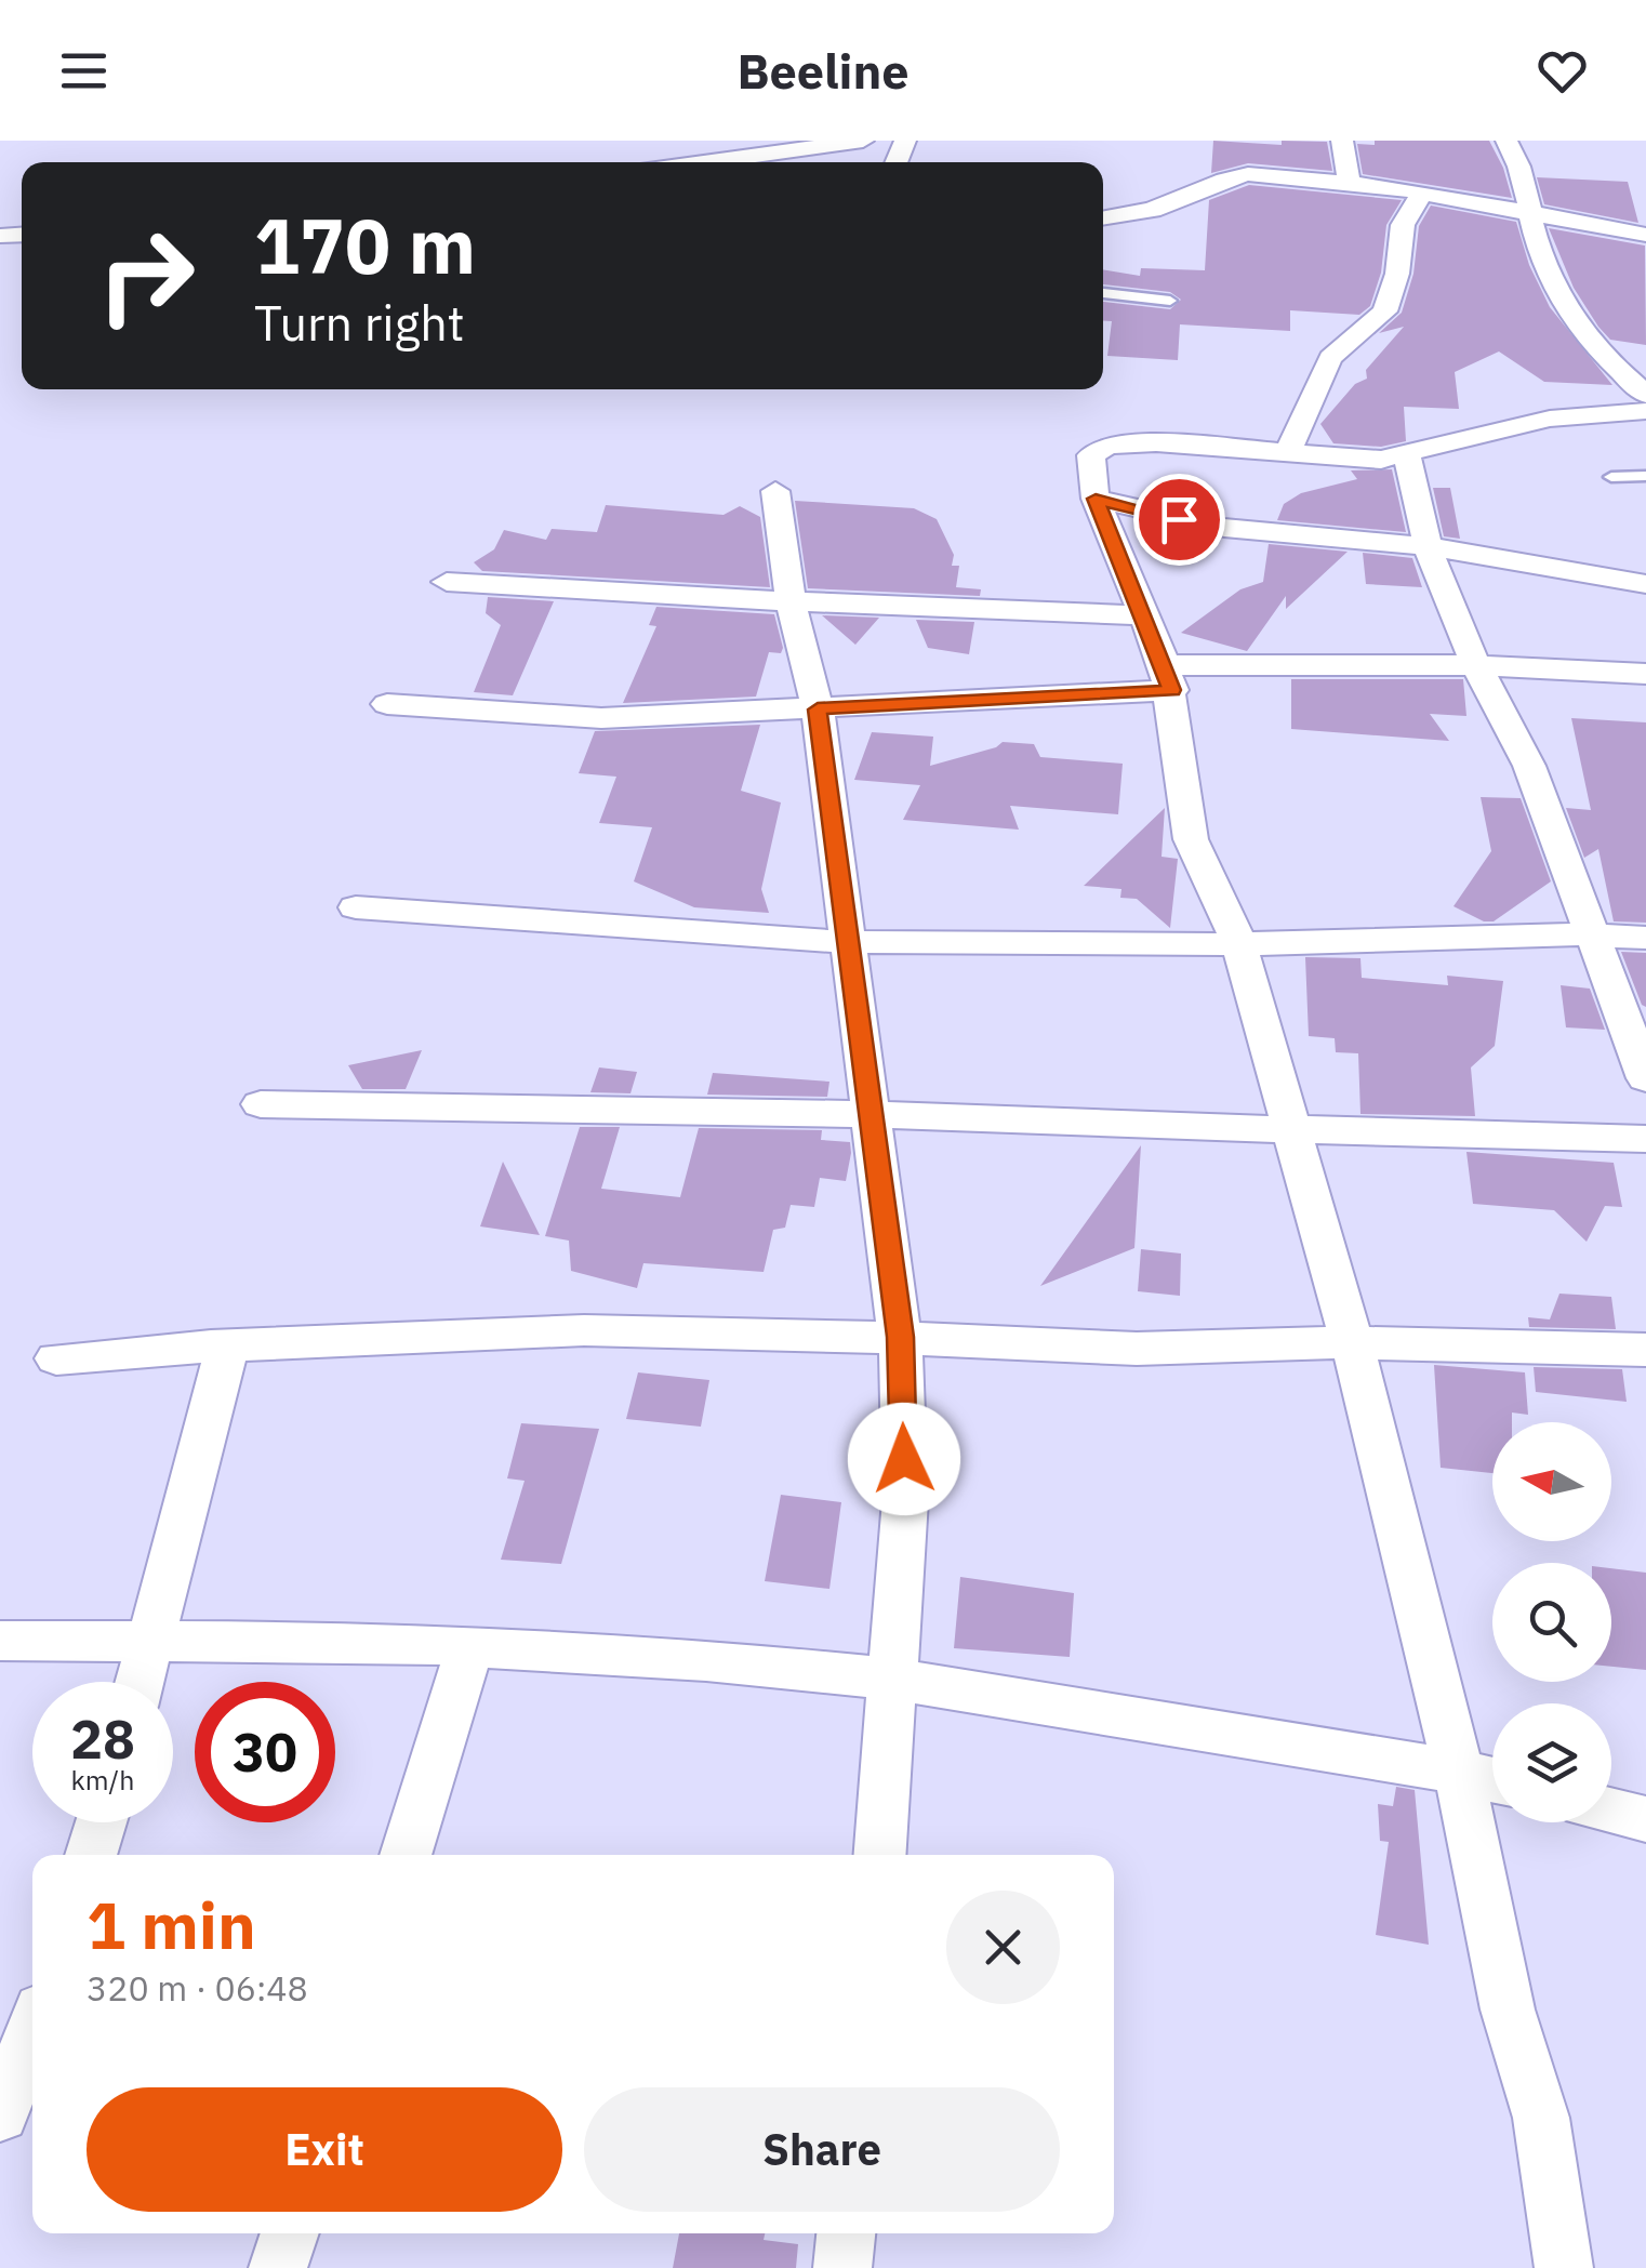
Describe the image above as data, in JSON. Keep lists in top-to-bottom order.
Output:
{
  "north": "left",
  "page": {
    "header": "Beeline",
    "turn": ["170 m", "Turn right"],
    "speed": "28 km/h",
    "limit": "30",
    "heading": ["1 min", "320 m · 06:48"],
    "buttons": ["Exit", "Share"]
  }
}
